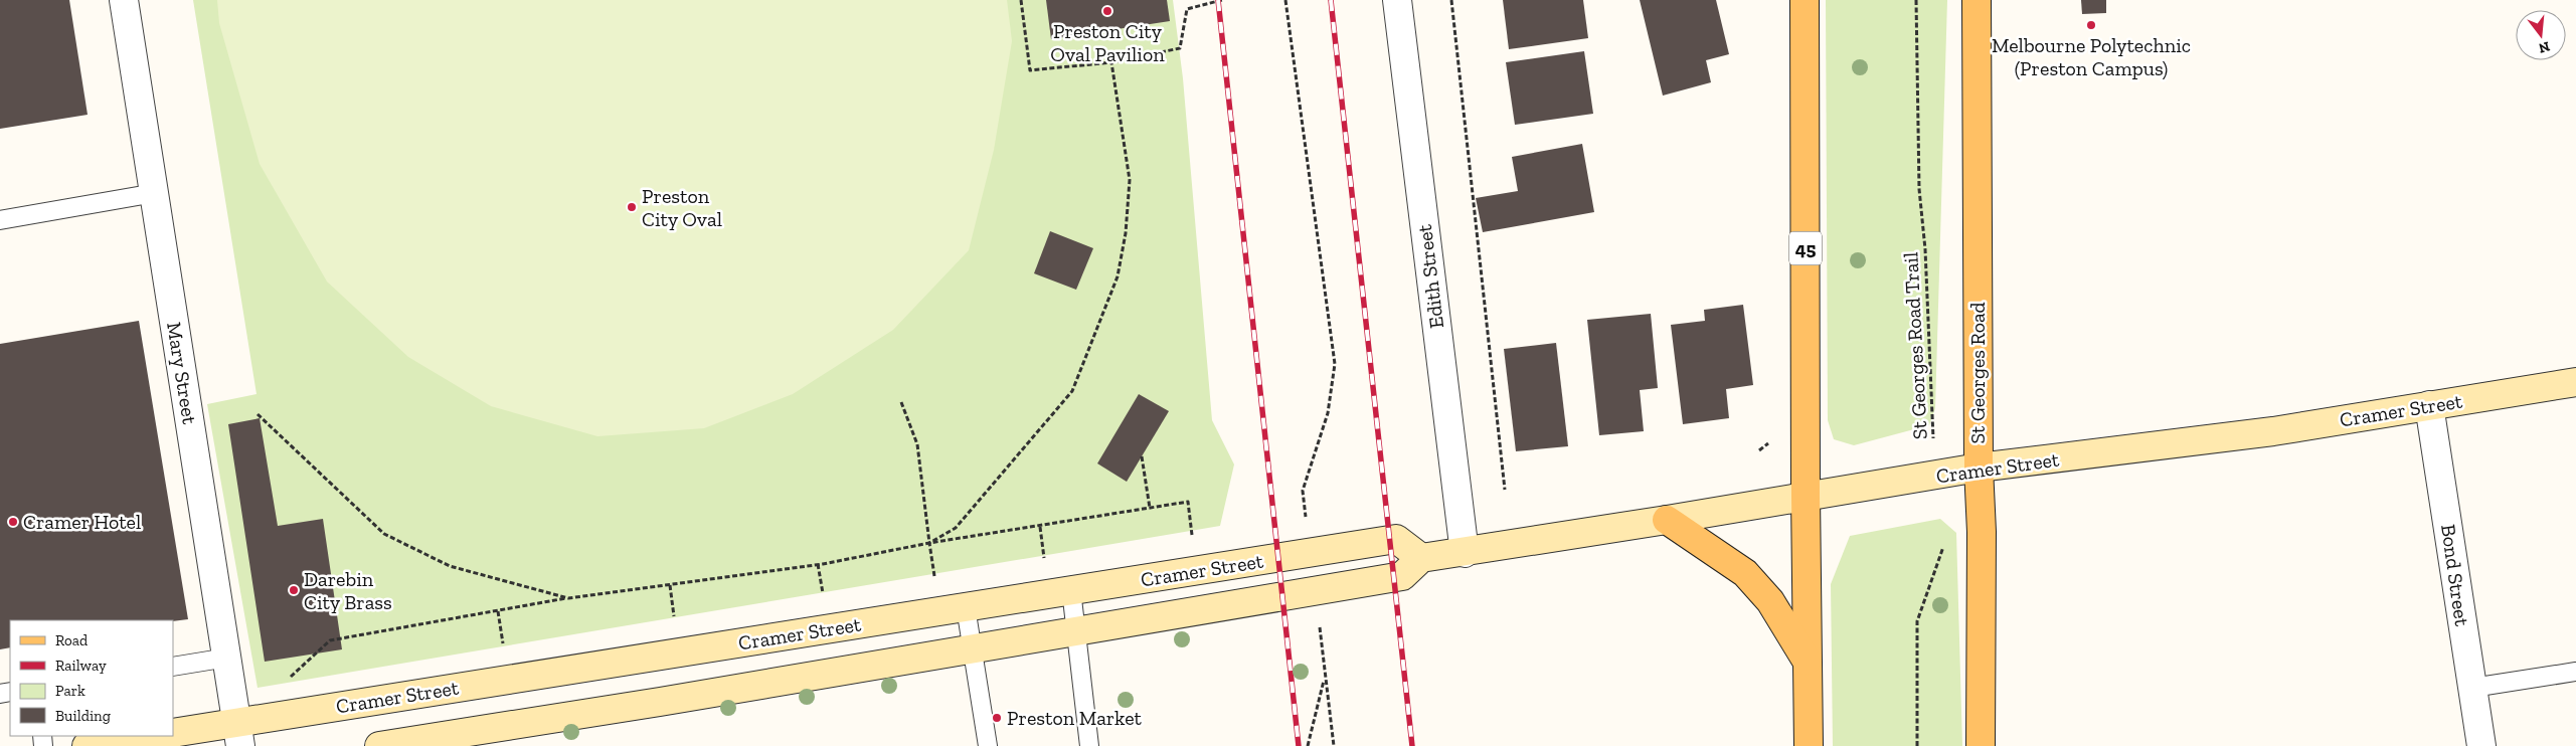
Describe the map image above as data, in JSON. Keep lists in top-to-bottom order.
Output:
{
  "streets": {
    "main road": ["45", "St Georges Road"],
    "street": [
      "Edith Street",
      "Mary Street",
      "Cramer Street",
      "Bond Street"
    ],
    "path": ["St Georges Road Trail"]
  },
  "crossings": [
    ["45", "Cramer Street"],
    ["Edith Street", "Cramer Street"],
    ["St Georges Road Trail", "Cramer Street"],
    ["Mary Street", "Cramer Street"],
    ["St Georges Road", "Cramer Street"],
    ["Cramer Street", "Bond Street"]
  ],
  "places": [
    "Preston City Oval Pavilion",
    "Melbourne Polytechnic (Preston Campus)",
    "Preston City Oval",
    "Cramer Hotel",
    "Darebin City Brass",
    "Preston Market"
  ],
  "legend": [
    "Road",
    "Railway",
    "Park",
    "Building"
  ],
  "north": "bottom"
}
